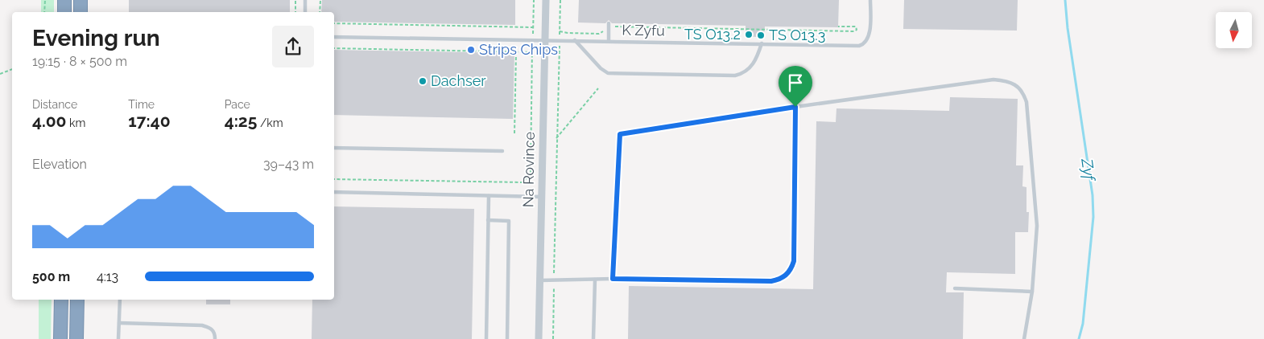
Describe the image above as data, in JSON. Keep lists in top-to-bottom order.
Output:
{
  "streets": {
    "street": ["Na Rovince"],
    "lane": ["K Zyfu"]
  },
  "crossings": [
    ["K Zyfu", "Na Rovince"]
  ],
  "water": ["Zyf"],
  "places": [
    "TS O13.2",
    "TS O13.3",
    "Strips Chips",
    "Dachser"
  ],
  "north": "bottom",
  "page": {
    "heading": ["Evening run", "19:15 · 8 × 500 m"],
    "stats": [
      ["Distance", "4.00 km"],
      ["Time", "17:40"],
      ["Pace", "4:25 /km"]
    ],
    "chart": ["Elevation", "39–43 m"],
    "list": [
      {
        "name": "500 m",
        "note": "4:13"
      }
    ]
  }
}
